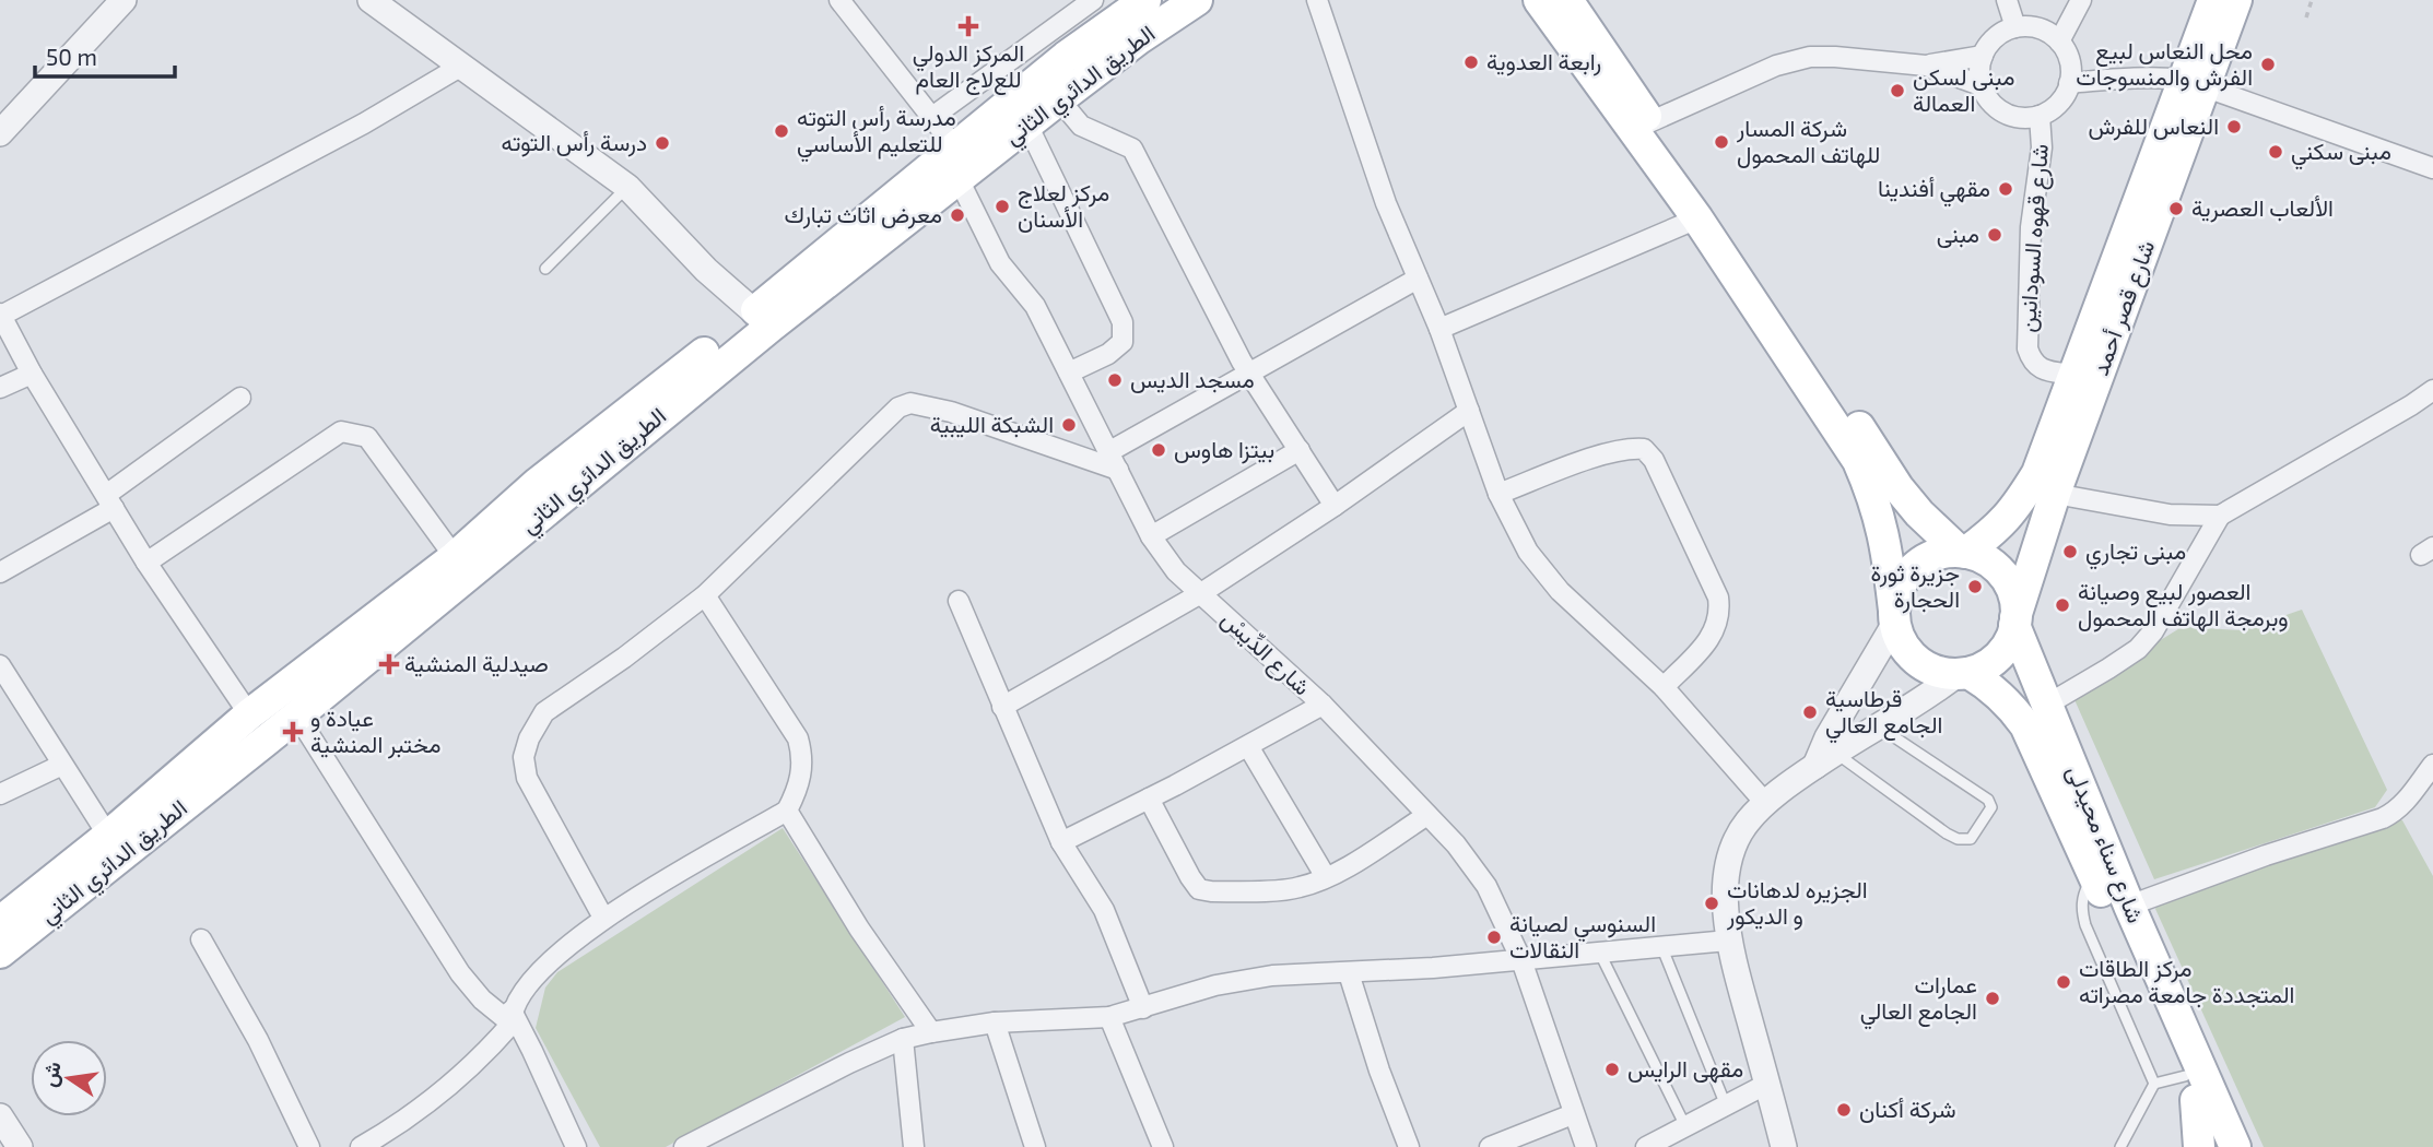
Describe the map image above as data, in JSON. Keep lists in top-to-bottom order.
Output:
{
  "streets": {
    "main road": ["الطريق الدائري الثاني", "شارع قصر أحمد", "شارع سناء محيدلى"],
    "street": ["شارع قهوه السودانين", "شارع الدِّيسْ"]
  },
  "crossings": [
    ["الطريق الدائري الثاني", "شارع الدِّيسْ"],
    ["شارع قهوه السودانين", "شارع قصر أحمد"],
    ["شارع قصر أحمد", "شارع سناء محيدلى"]
  ],
  "places": {
    "health": ["المركز الدولي للعﻻج العام", "صيدلية المنشية", "عيادة و مختبر المنشية"],
    "other": [
      "رابعة العدوية",
      "محل النعاس لبيع الفرش والمنسوجات",
      "مبنى لسكن العمالة",
      "النعاس للفرش",
      "مدرسة رأس التوته للتعليم الأساسي",
      "شركة المسار للهاتف المحمول",
      "درسة رأس التوته",
      "مبنى سكني",
      "مقهي أفندينا",
      "مركز لعلاج الأسنان",
      "الألعاب العصرية",
      "معرض اثاث تبارك",
      "مبنى",
      "مسجد الديس",
      "الشبكة الليبية",
      "بيتزا هاوس",
      "مبنى تجاري",
      "جزيرة ثورة الحجارة",
      "العصور لبيع وصيانة وبرمجة الهاتف المحمول",
      "قرطاسية الجامع العالي",
      "الجزيره لدهانات و الديكور",
      "السنوسي لصيانة النقالات",
      "مركز الطاقات المتجددة جامعة مصراته",
      "عمارات الجامع العالي",
      "مقهى الرايس",
      "شركة أكنان"
    ]
  },
  "scale_bar": "50 m",
  "north": "left"
}
